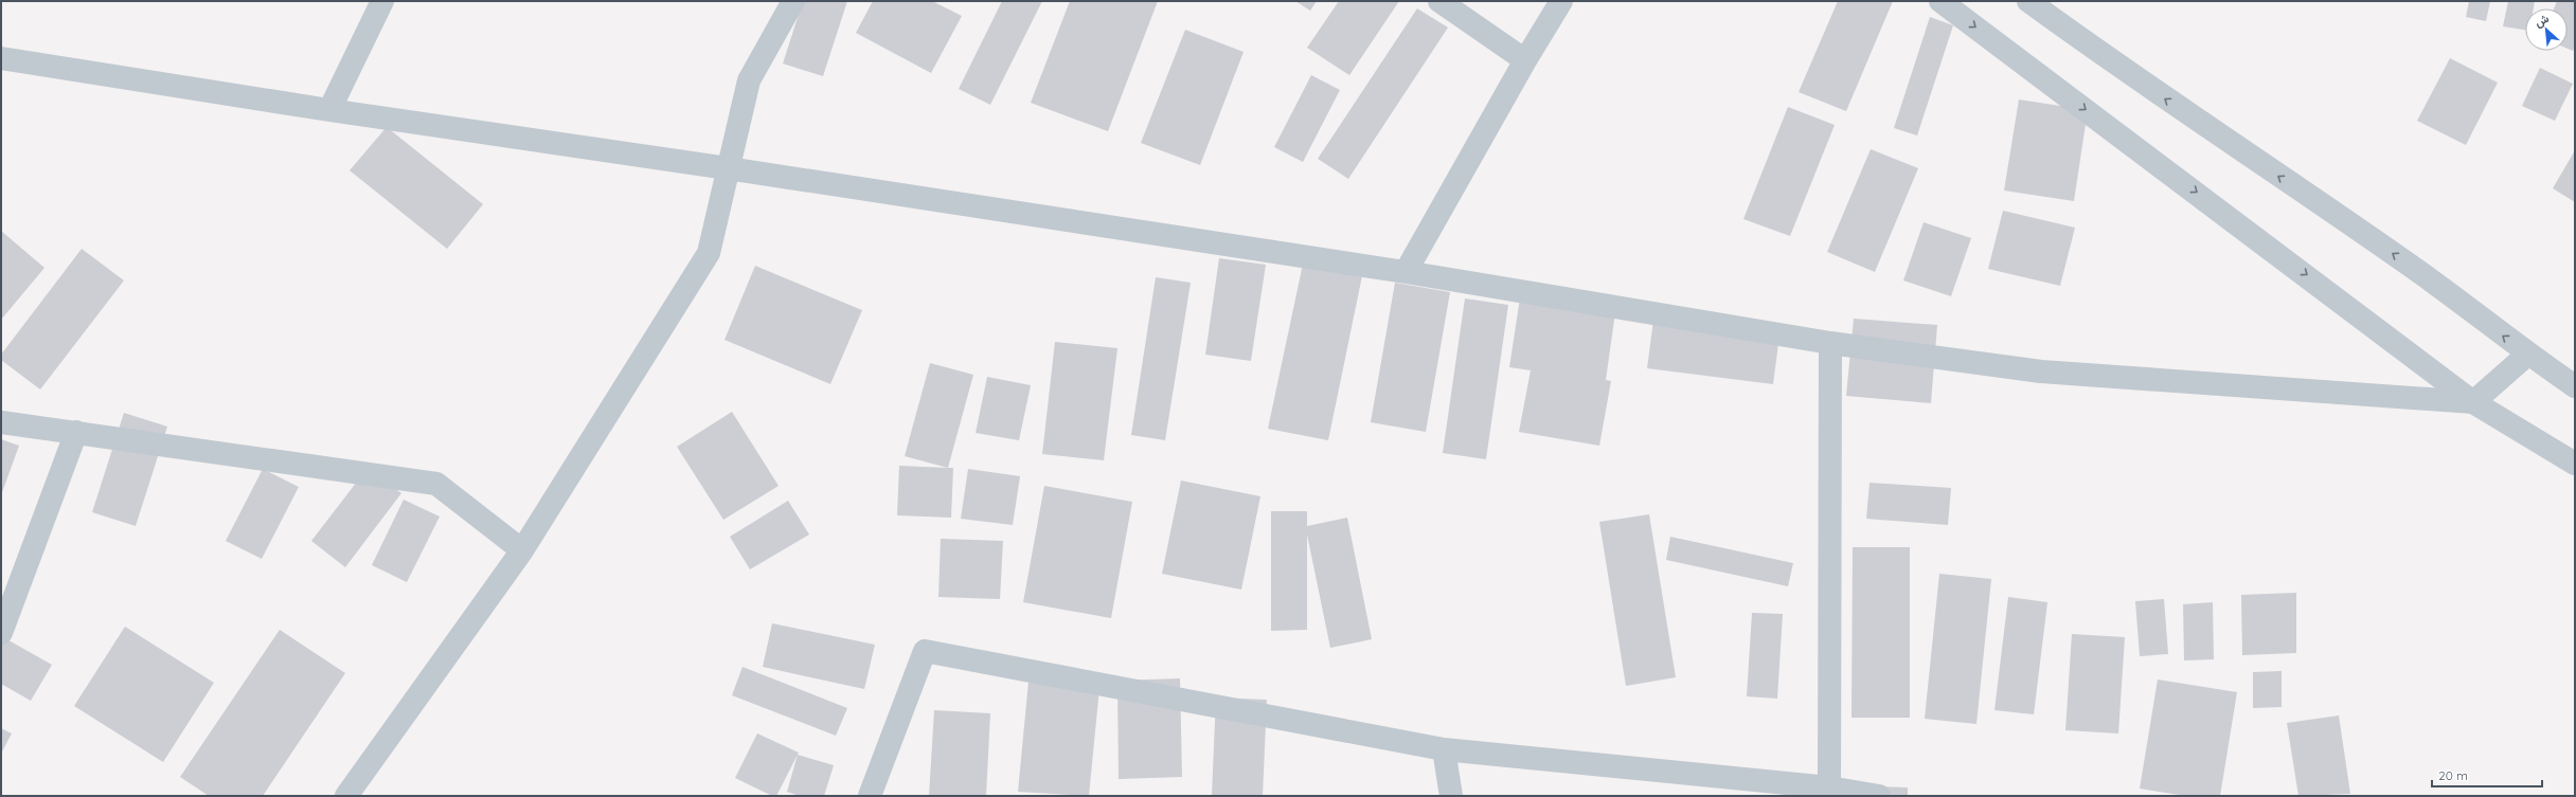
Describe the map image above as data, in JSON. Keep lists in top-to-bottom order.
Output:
{
  "scale_bar": "20 m",
  "north": "top left"
}
